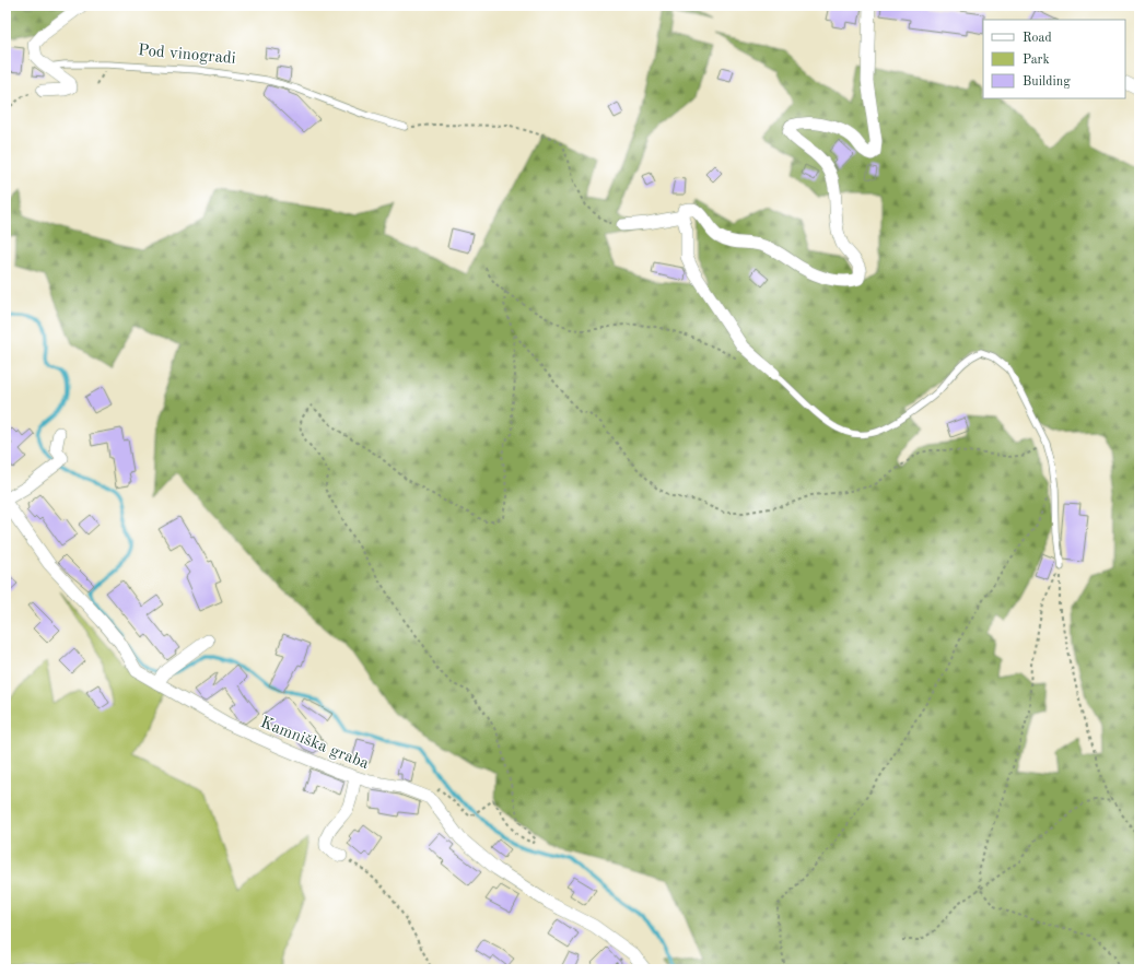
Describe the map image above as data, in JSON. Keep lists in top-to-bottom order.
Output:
{
  "streets": {
    "street": ["Kamniška graba"],
    "lane": ["Pod vinogradi"]
  },
  "legend": ["Road", "Park", "Building"]
}
